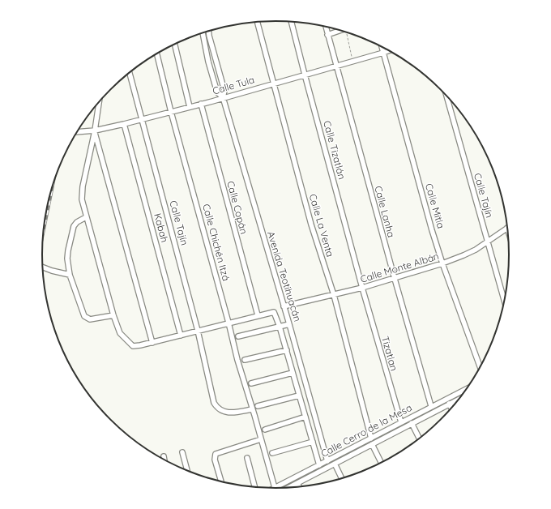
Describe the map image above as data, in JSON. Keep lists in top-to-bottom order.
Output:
{
  "streets": {
    "street": [
      "Calle Tula",
      "Calle Tizatlán",
      "Calle Tajín",
      "Calle Mitla",
      "Calle Copán",
      "Calle Lanha",
      "Calle La Venta",
      "Kabah",
      "Calle Chichén Itzá",
      "Calle Monte Albán",
      "Avenida Teotihuacán",
      "Tizatlan",
      "Calle Cerro de la Mesa"
    ]
  },
  "crossings": [
    ["Calle Tula", "Calle Tizatlán"],
    ["Calle Tula", "Calle Tajín"],
    ["Calle Tula", "Calle Mitla"],
    ["Calle Tula", "Calle Copán"],
    ["Calle Tula", "Calle Lanha"],
    ["Calle Tula", "Calle La Venta"],
    ["Calle Tula", "Kabah"],
    ["Calle Tula", "Calle Chichén Itzá"],
    ["Calle Tula", "Avenida Teotihuacán"],
    ["Calle Tizatlán", "Calle Monte Albán"],
    ["Calle Tizatlán", "Tizatlan"],
    ["Calle Tajín", "Calle Chichén Itzá"],
    ["Calle Tajín", "Calle Monte Albán"],
    ["Calle Mitla", "Calle Monte Albán"],
    ["Calle Lanha", "Calle Monte Albán"],
    ["Calle Lanha", "Calle Cerro de la Mesa"],
    ["Calle La Venta", "Calle Monte Albán"],
    ["Calle La Venta", "Calle Cerro de la Mesa"],
    ["Calle Chichén Itzá", "Calle Cerro de la Mesa"],
    ["Calle Monte Albán", "Avenida Teotihuacán"],
    ["Calle Monte Albán", "Tizatlan"],
    ["Avenida Teotihuacán", "Calle Cerro de la Mesa"],
    ["Tizatlan", "Calle Cerro de la Mesa"]
  ]
}
